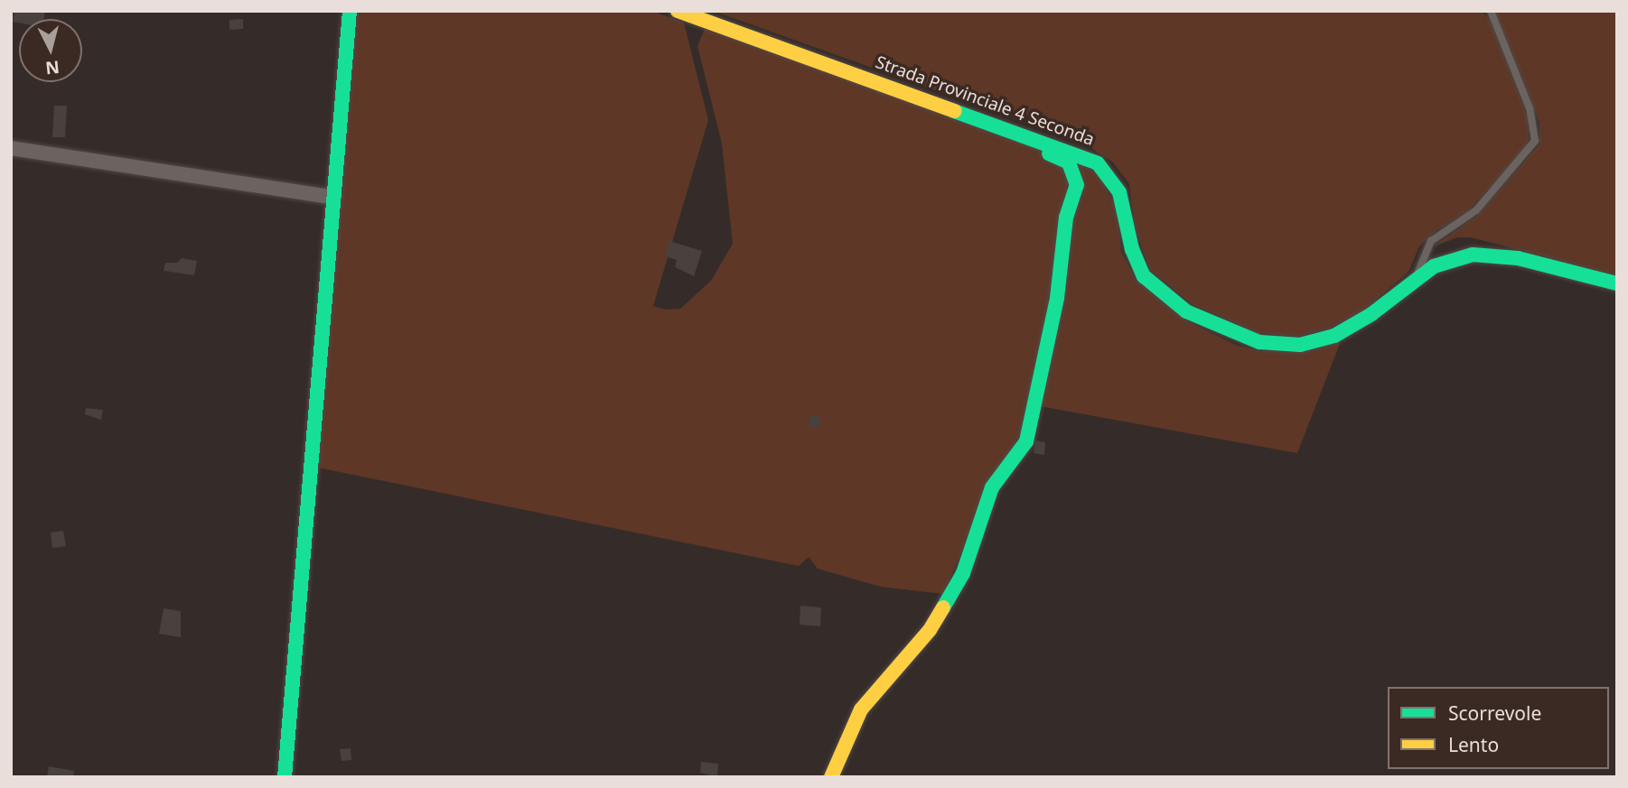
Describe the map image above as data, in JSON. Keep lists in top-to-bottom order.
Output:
{
  "streets": {
    "street": ["Strada Provinciale 4 Seconda"]
  },
  "legend": ["Scorrevole", "Lento"],
  "north": "bottom"
}
